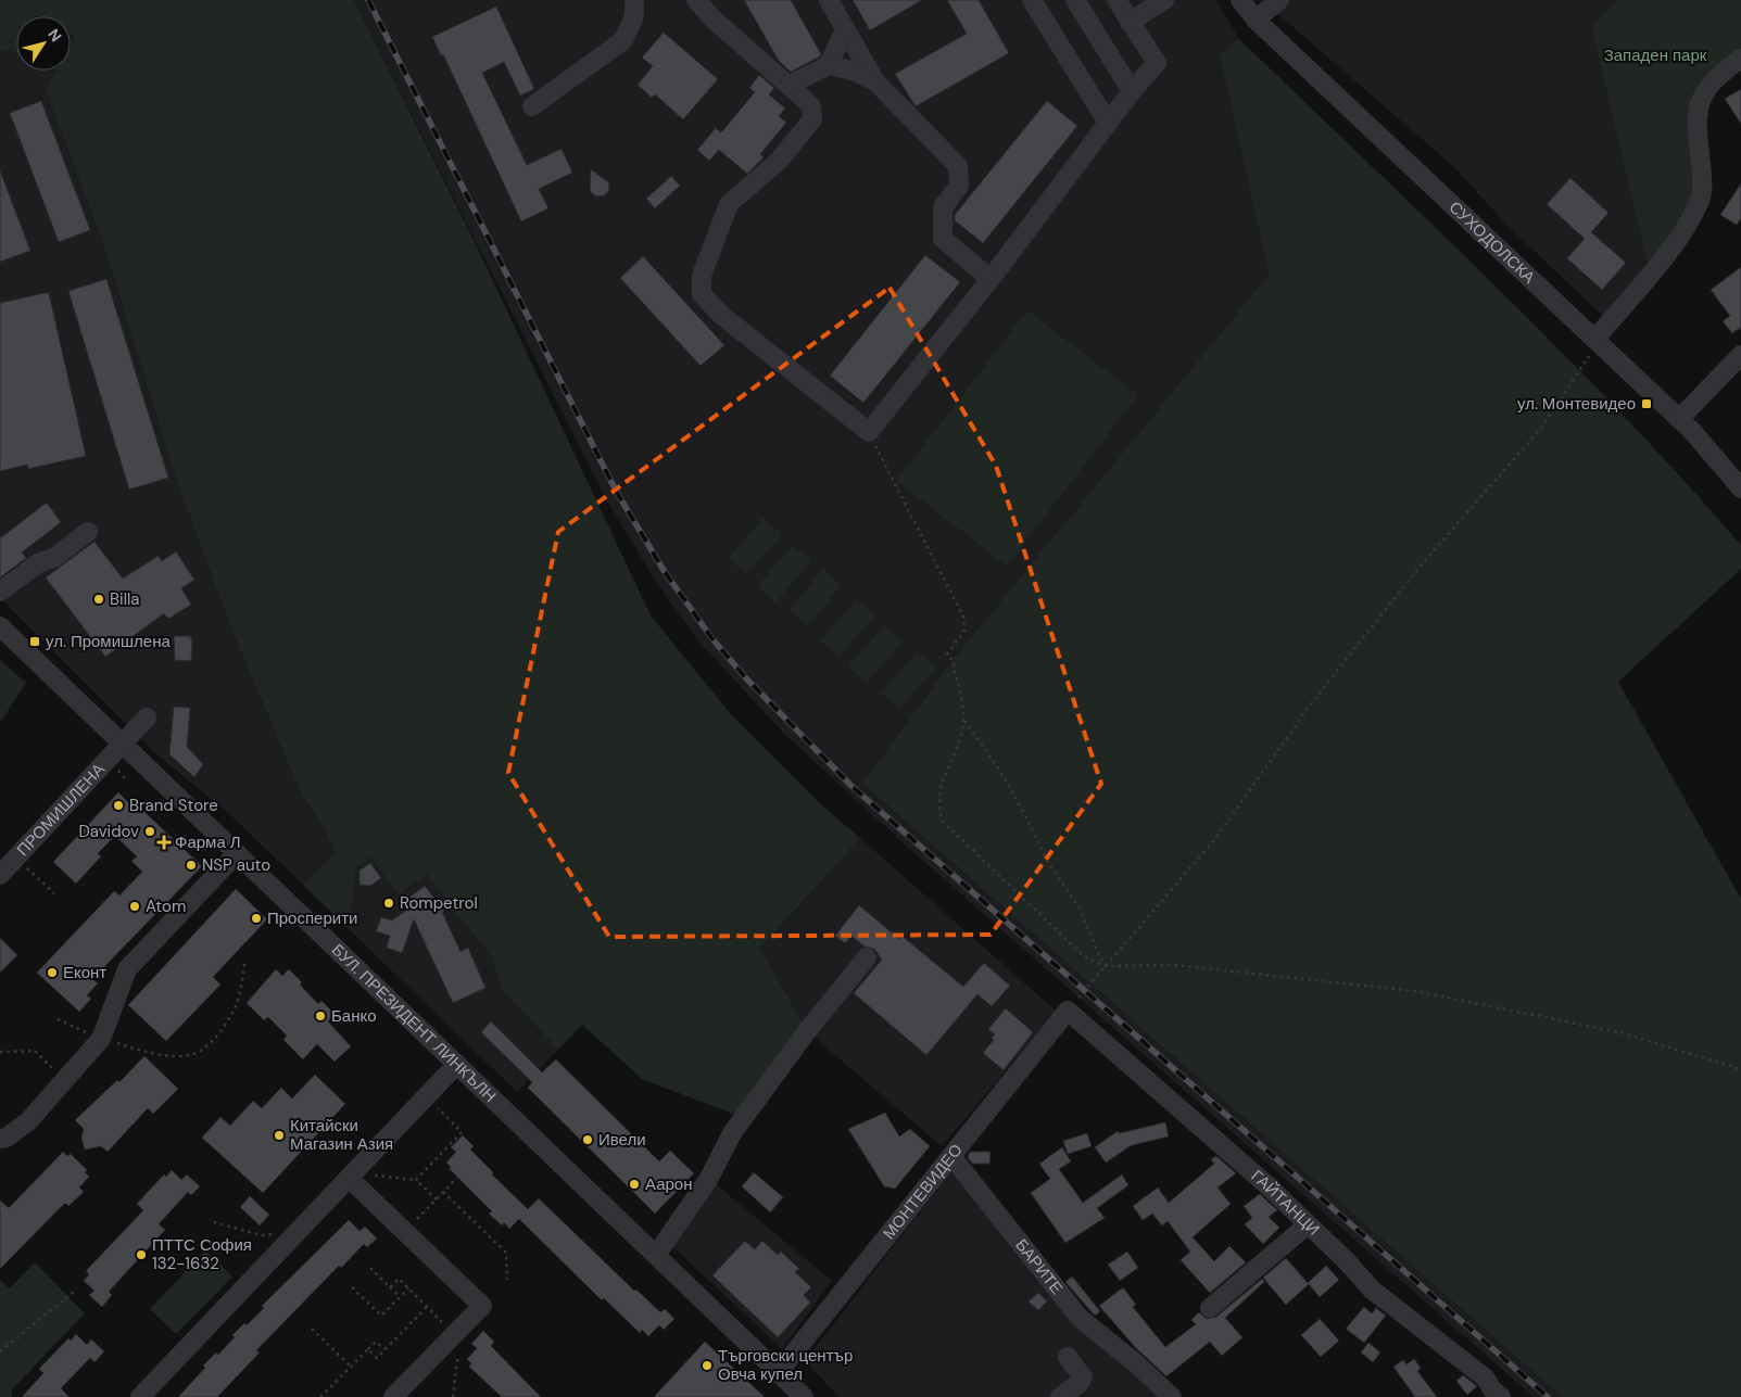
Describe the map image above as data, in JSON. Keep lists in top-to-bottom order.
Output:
{
  "streets": {
    "street": [
      "СУХОДОЛСКА",
      "ПРОМИШЛЕНА",
      "БУЛ. ПРЕЗИДЕНТ ЛИНКЪЛН",
      "МОНТЕВИДЕО",
      "ГАЙТАНЦИ",
      "БАРИТЕ"
    ]
  },
  "crossings": [
    ["ПРОМИШЛЕНА", "БУЛ. ПРЕЗИДЕНТ ЛИНКЪЛН"],
    ["БУЛ. ПРЕЗИДЕНТ ЛИНКЪЛН", "МОНТЕВИДЕО"],
    ["МОНТЕВИДЕО", "ГАЙТАНЦИ"],
    ["МОНТЕВИДЕО", "БАРИТЕ"]
  ],
  "parks": ["Западен парк"],
  "places": {
    "transit": ["ул. Монтевидео", "ул. Промишлена"],
    "other": [
      "Billa",
      "Brand Store",
      "Davidov",
      "NSP auto",
      "Rompetrol",
      "Atom",
      "Просперити",
      "Еконт",
      "Банко",
      "Китайски Магазин Азия",
      "Ивели",
      "Аарон",
      "ПТТС София 132-1632",
      "Търговски център Овча купел"
    ],
    "health": ["Фарма Л"]
  },
  "north": "top right"
}
